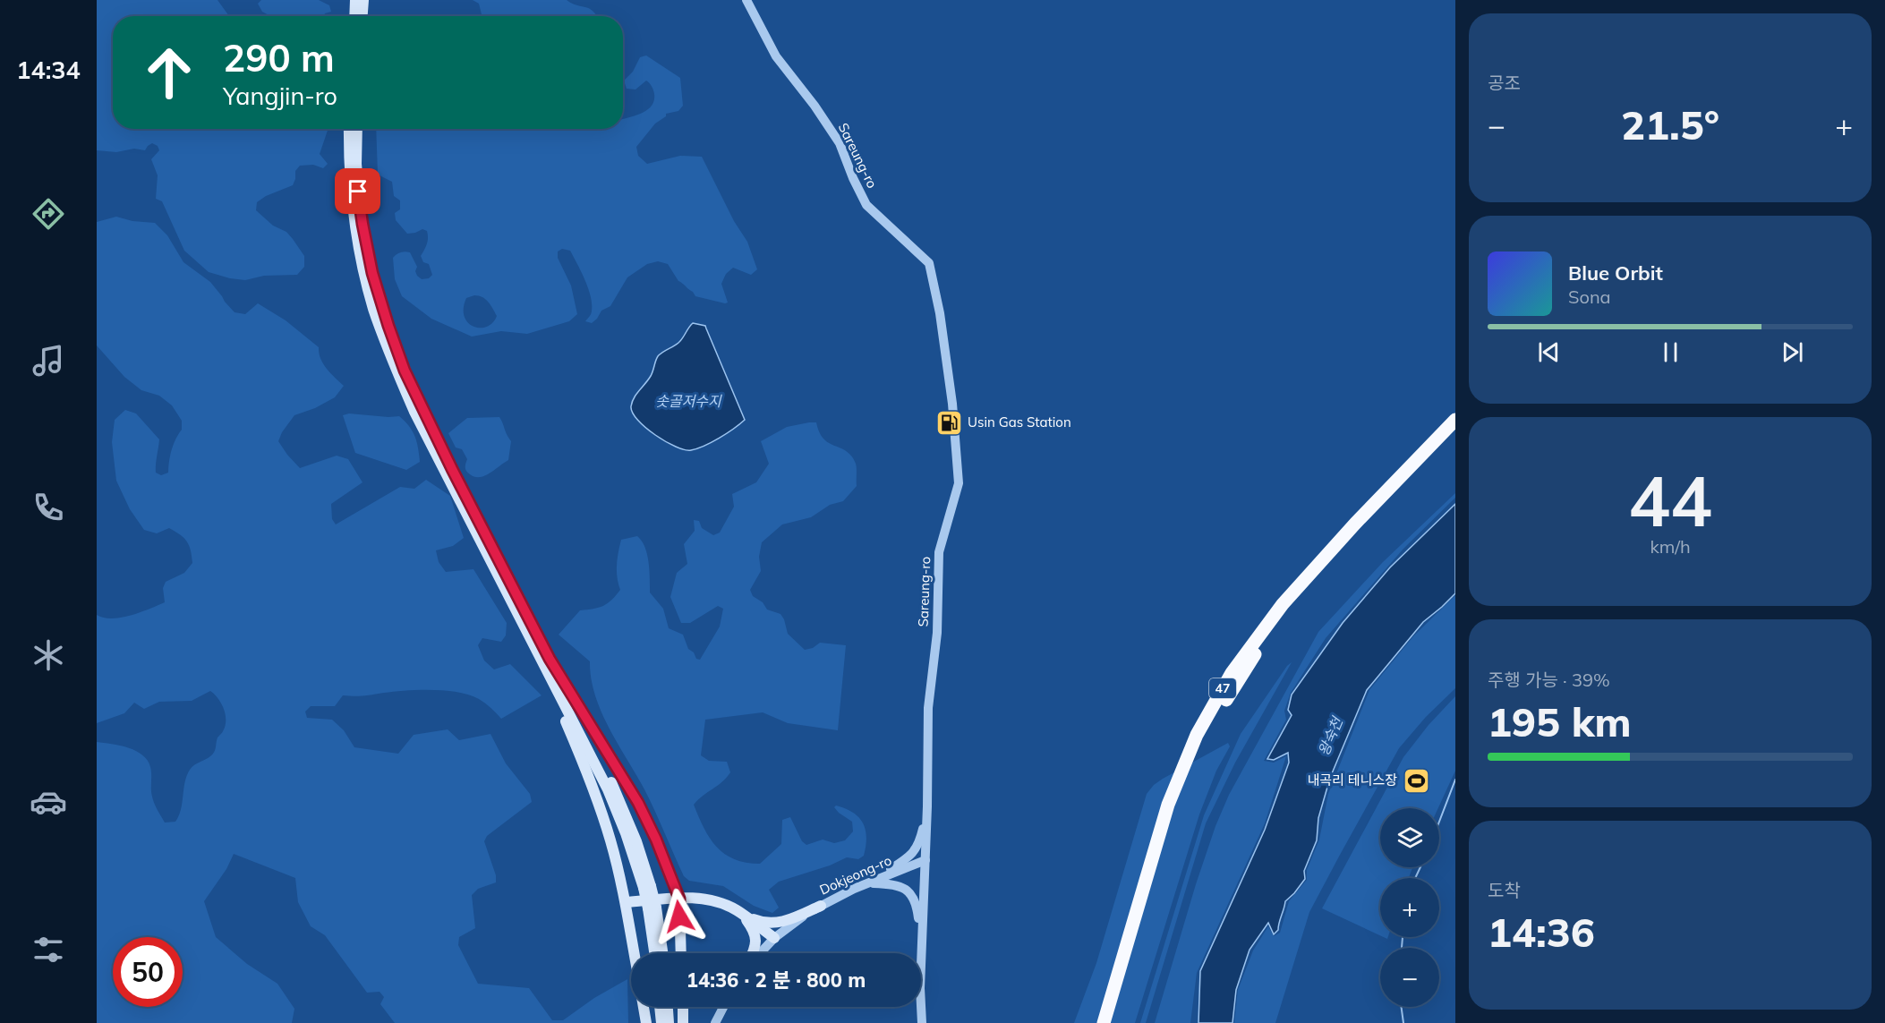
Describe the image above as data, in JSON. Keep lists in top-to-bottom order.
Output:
{
  "streets": {
    "highway": ["47"],
    "street": ["Sareung-ro", "Dokjeong-ro"]
  },
  "crossings": [
    ["Sareung-ro", "Dokjeong-ro"]
  ],
  "water": ["솟골저수지", "왕숙천"],
  "places": {
    "fuel station": ["Usin Gas Station"],
    "sports": ["내곡리 테니스장"]
  },
  "page": {
    "tabs": "14:34",
    "tile": [
      "공조",
      ["44", "km/h"],
      ["주행 가능 · 39%", "195 km"],
      ["도착", "14:36"]
    ],
    "turn": ["290 m", "Yangjin-ro"],
    "heat": ["−", "21.5°", "+"],
    "song": ["Blue Orbit", "Sona"],
    "map_buttons": ["+", "−"],
    "limit": "50",
    "trip": "14:36 · 2 분 · 800 m"
  }
}
